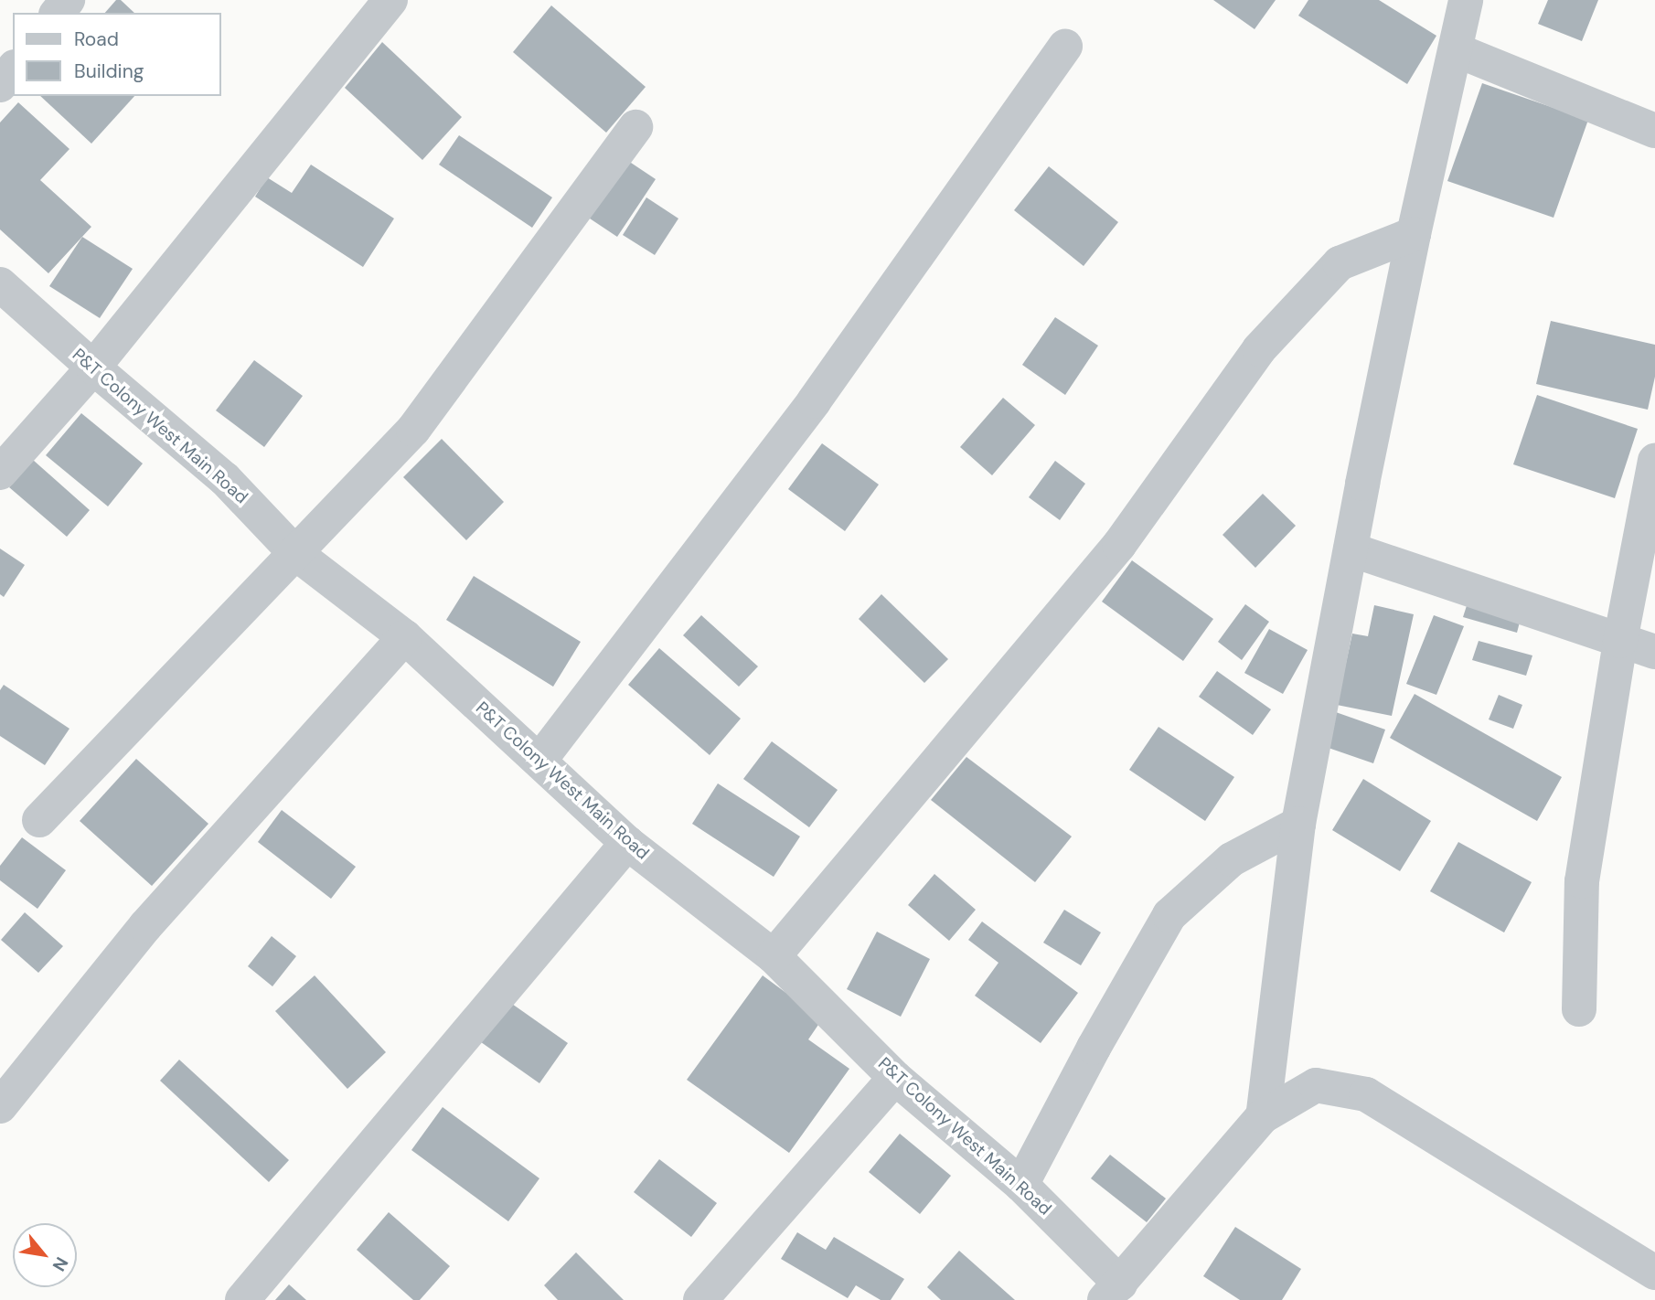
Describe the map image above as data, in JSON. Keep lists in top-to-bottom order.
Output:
{
  "streets": {
    "street": ["P&T Colony West Main Road"]
  },
  "legend": ["Road", "Building"],
  "north": "bottom right"
}
